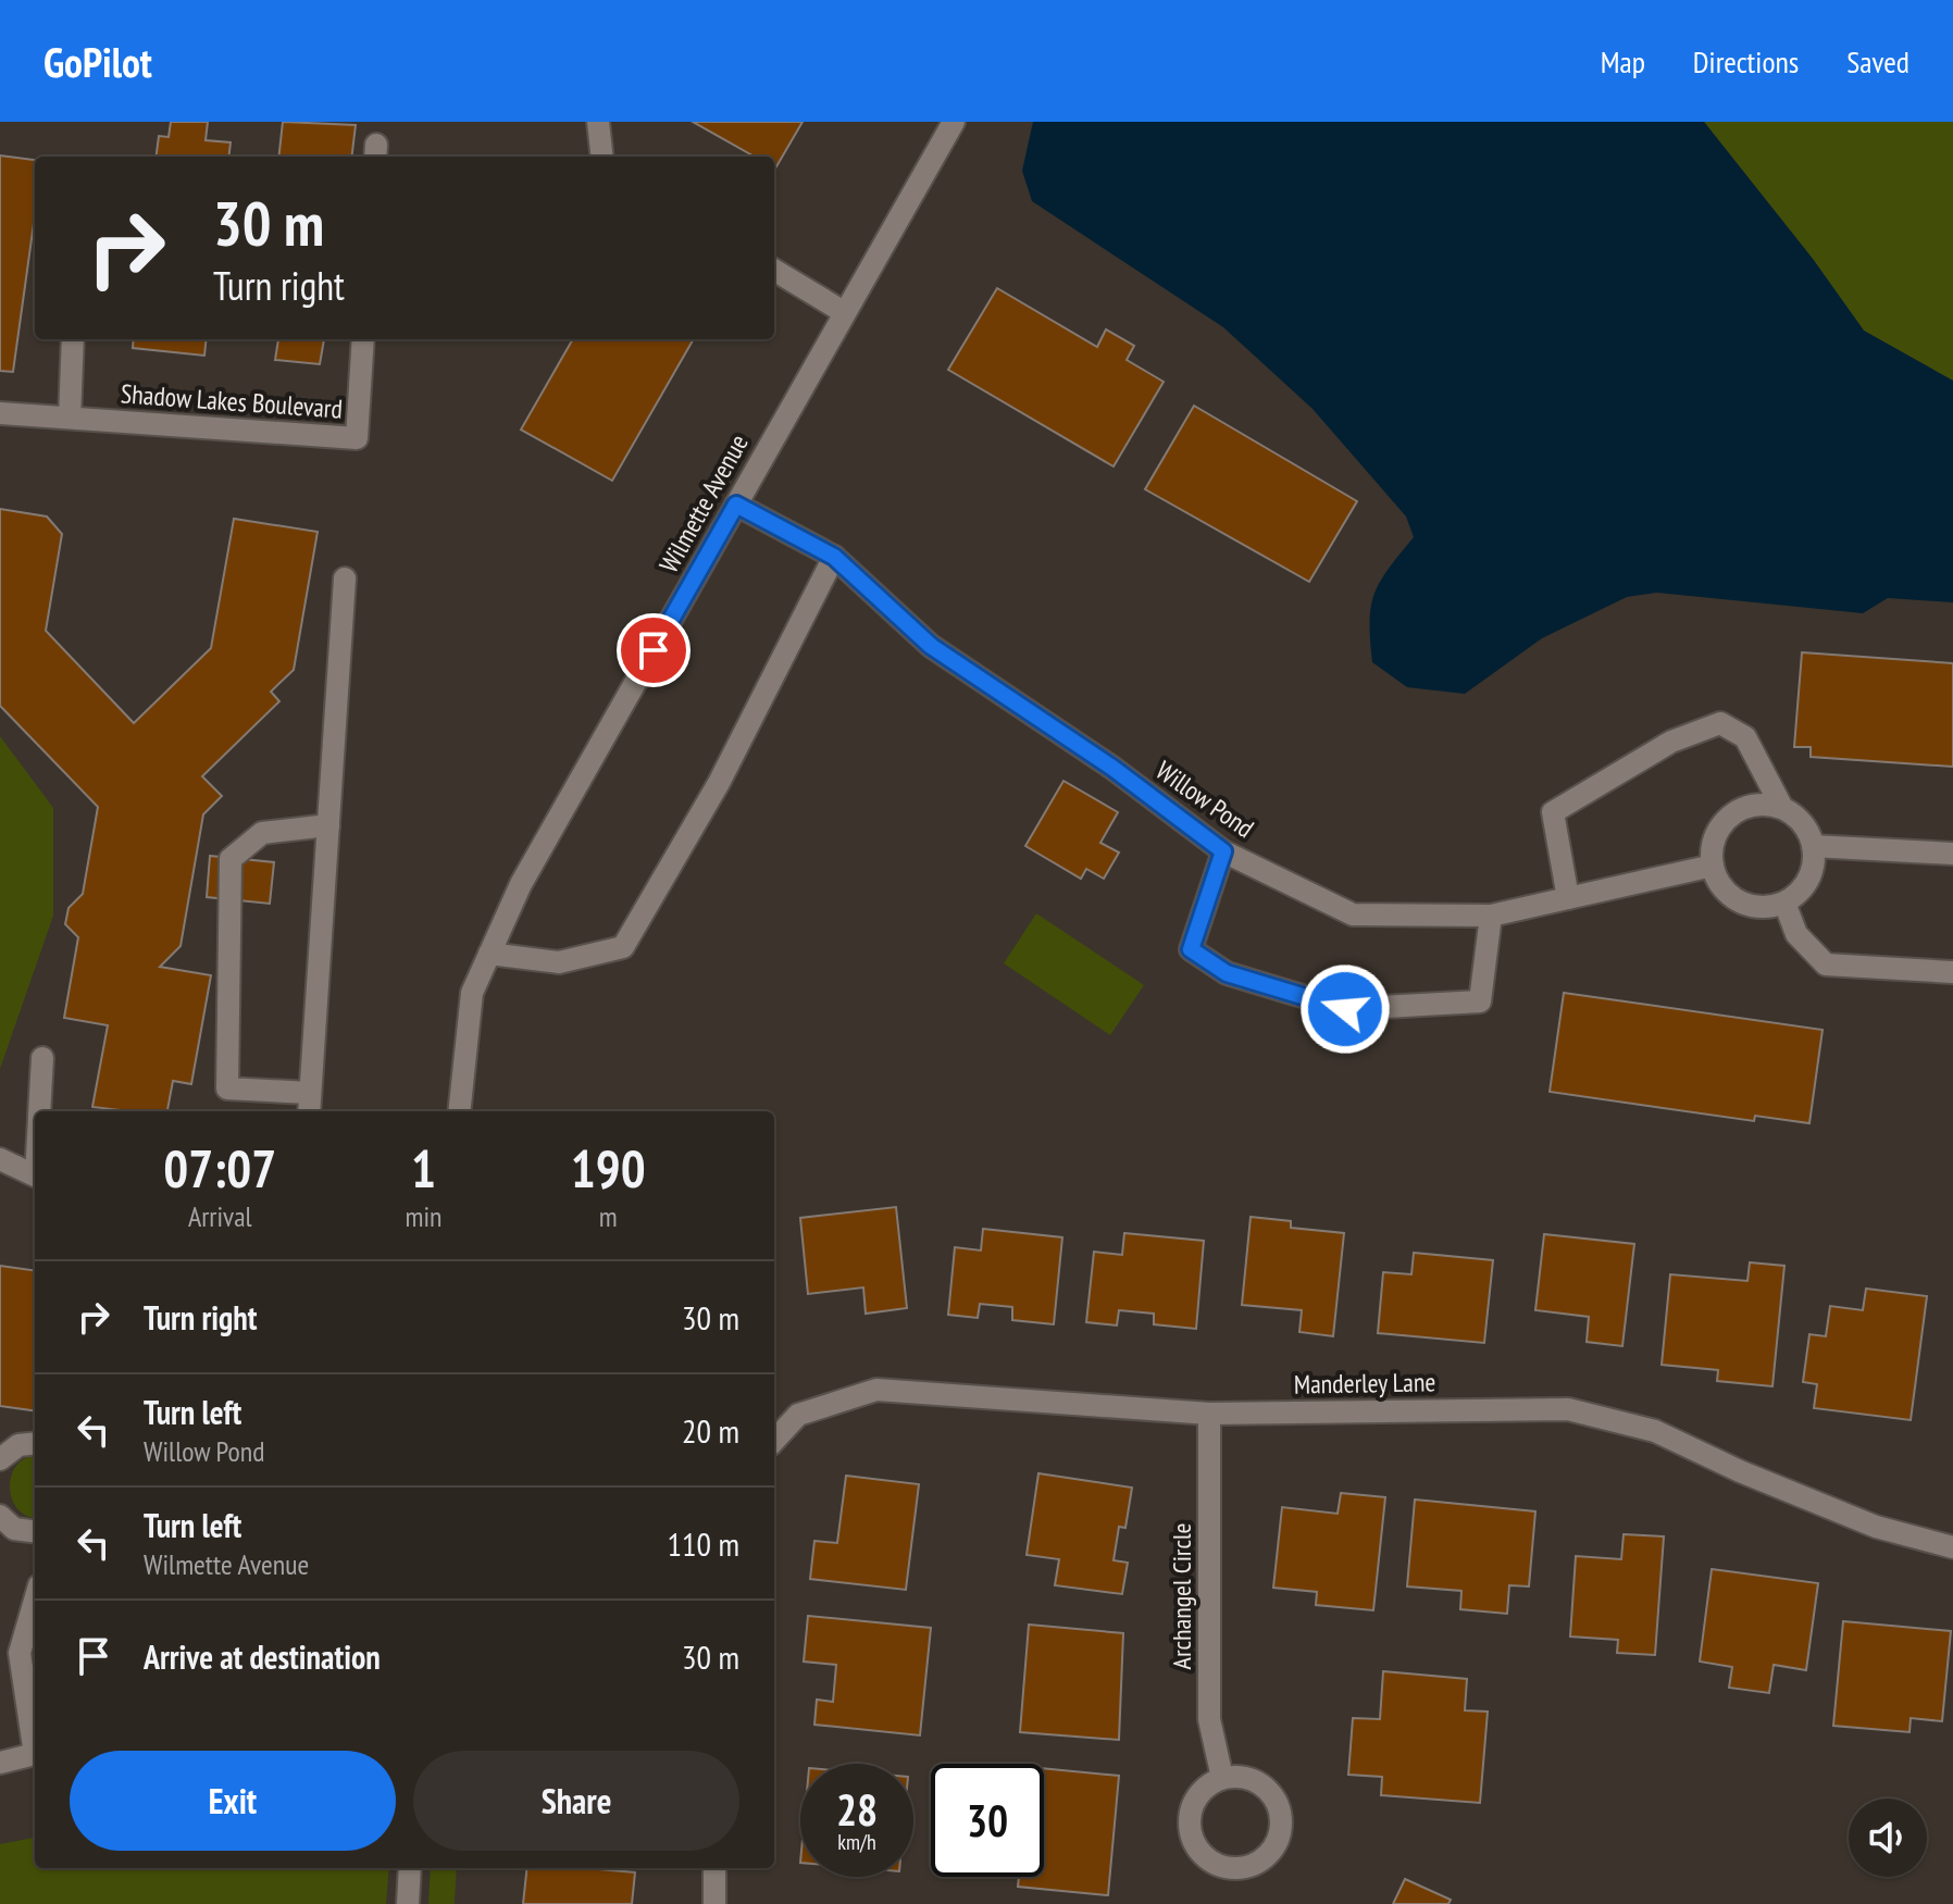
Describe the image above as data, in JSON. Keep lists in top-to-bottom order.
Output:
{
  "streets": {
    "street": [
      "Shadow Lakes Boulevard",
      "Wilmette Avenue",
      "Willow Pond",
      "Manderley Lane",
      "Archangel Circle"
    ]
  },
  "crossings": [
    ["Wilmette Avenue", "Willow Pond"],
    ["Manderley Lane", "Archangel Circle"]
  ],
  "page": {
    "header": "GoPilot",
    "nav": ["Map", "Directions", "Saved"],
    "turn": ["30 m", "Turn right"],
    "eta": [
      "07:07",
      "Arrival",
      "1",
      "min",
      "190",
      "m"
    ],
    "list": [
      {
        "name": "Turn right",
        "value": "30 m"
      },
      {
        "name": "Turn left",
        "note": "Willow Pond",
        "value": "20 m"
      },
      {
        "name": "Turn left",
        "note": "Wilmette Avenue",
        "value": "110 m"
      },
      {
        "name": "Arrive at destination",
        "value": "30 m"
      }
    ],
    "buttons": ["Exit", "Share"],
    "speed": "28 km/h",
    "limit": "30"
  }
}
